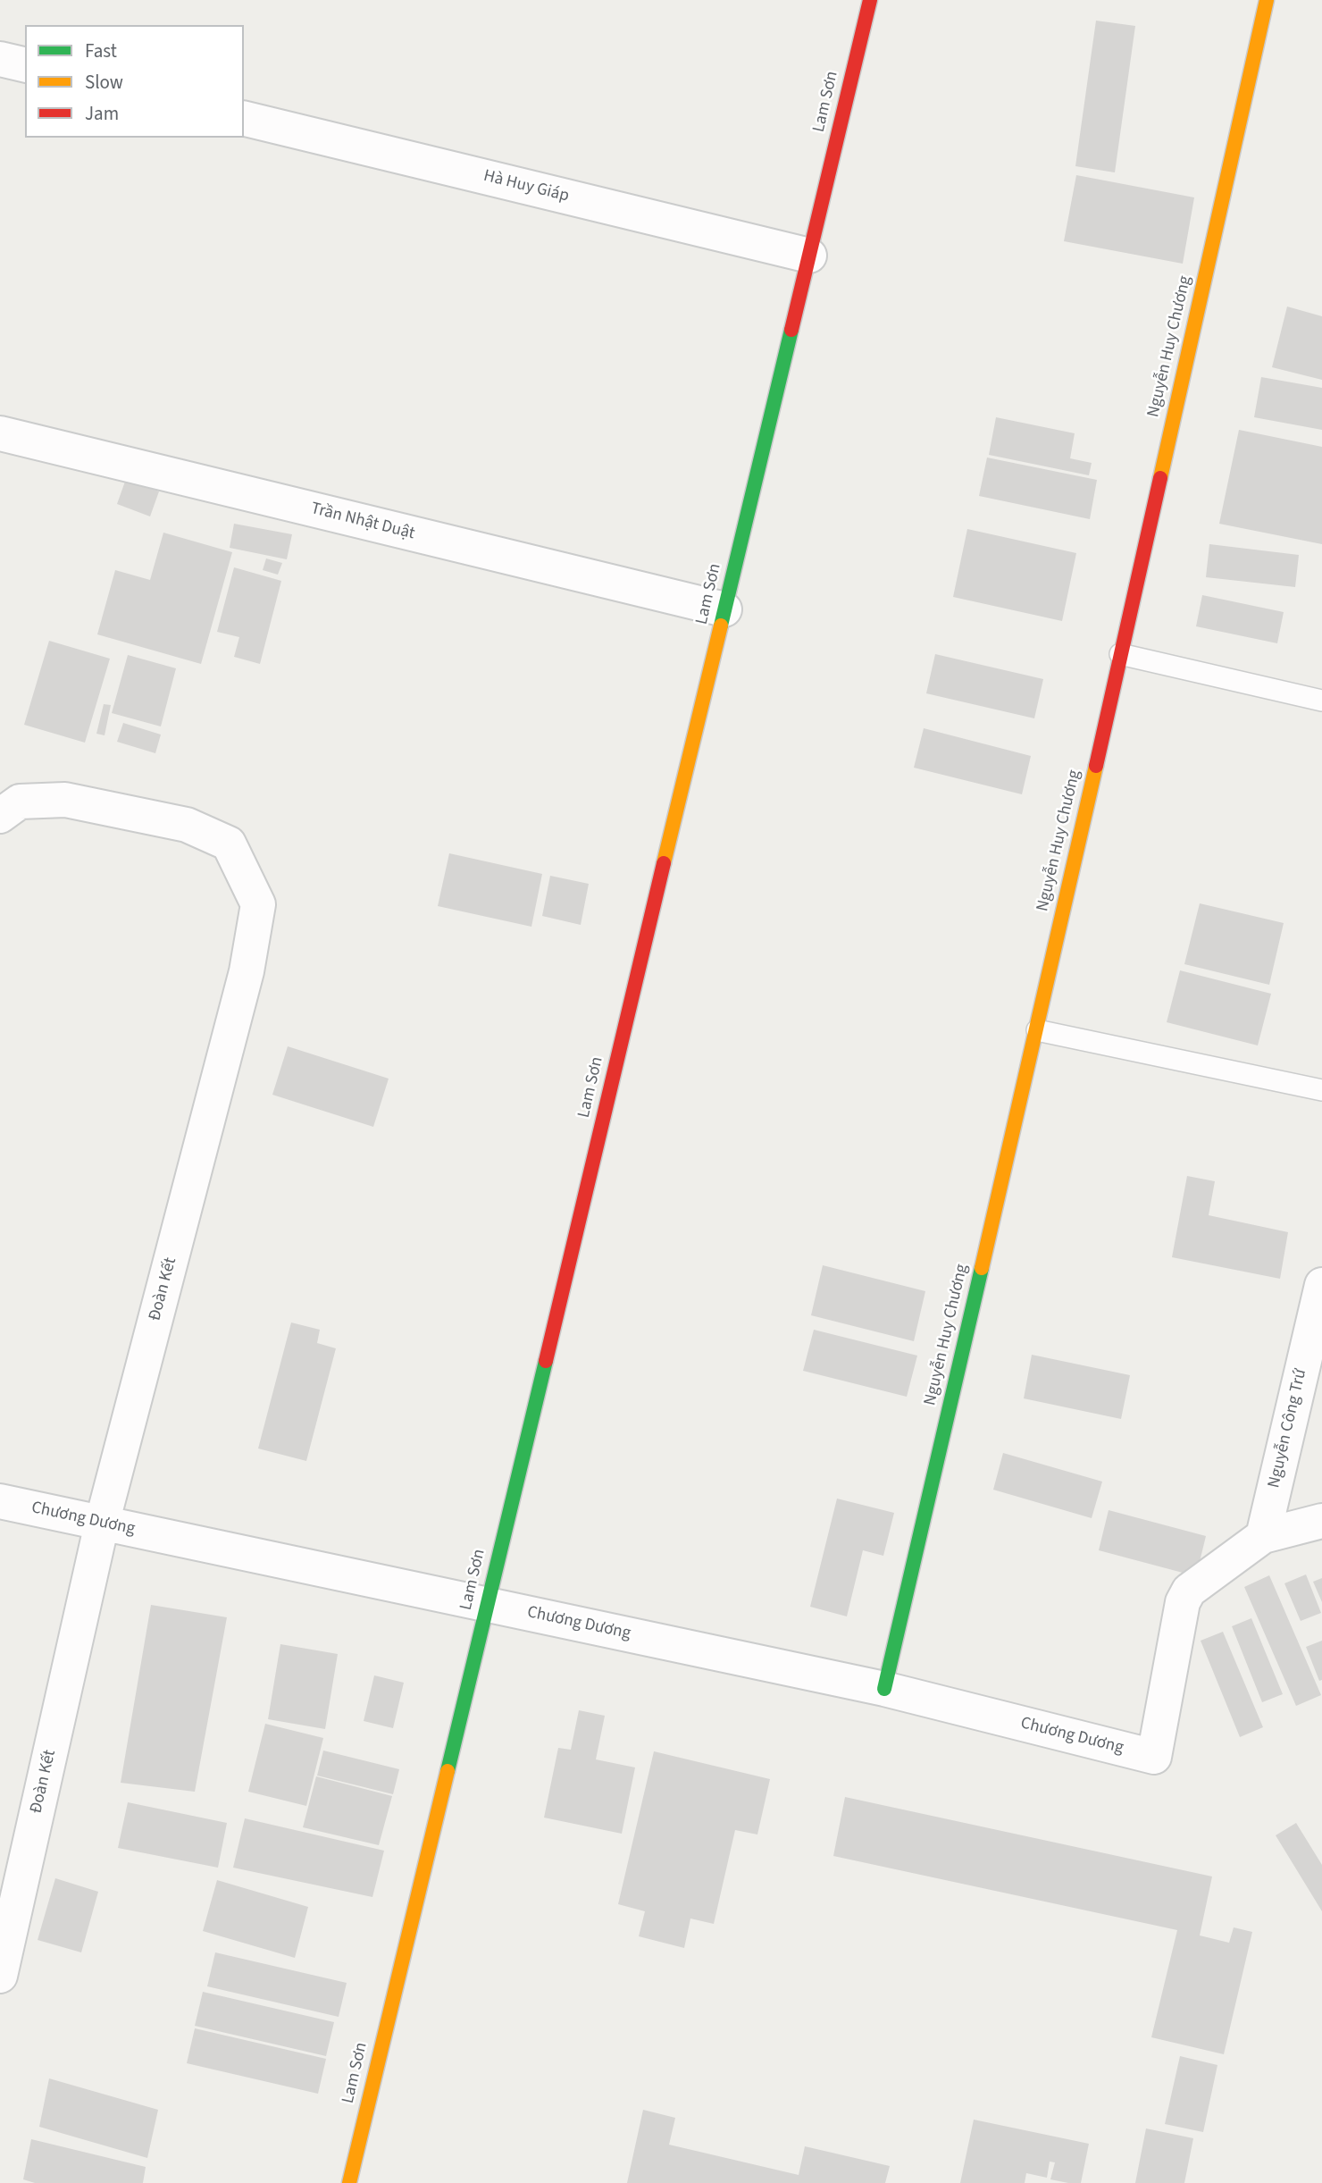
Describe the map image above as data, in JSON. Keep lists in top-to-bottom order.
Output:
{
  "streets": {
    "street": [
      "Lam Sơn",
      "Hà Huy Giáp",
      "Nguyễn Huy Chương",
      "Trần Nhật Duật",
      "Đoàn Kết",
      "Nguyễn Công Trứ",
      "Chương Dương"
    ]
  },
  "crossings": [
    ["Lam Sơn", "Hà Huy Giáp"],
    ["Lam Sơn", "Trần Nhật Duật"],
    ["Lam Sơn", "Chương Dương"],
    ["Nguyễn Huy Chương", "Chương Dương"],
    ["Đoàn Kết", "Chương Dương"],
    ["Nguyễn Công Trứ", "Chương Dương"]
  ],
  "legend": ["Fast", "Slow", "Jam"]
}
